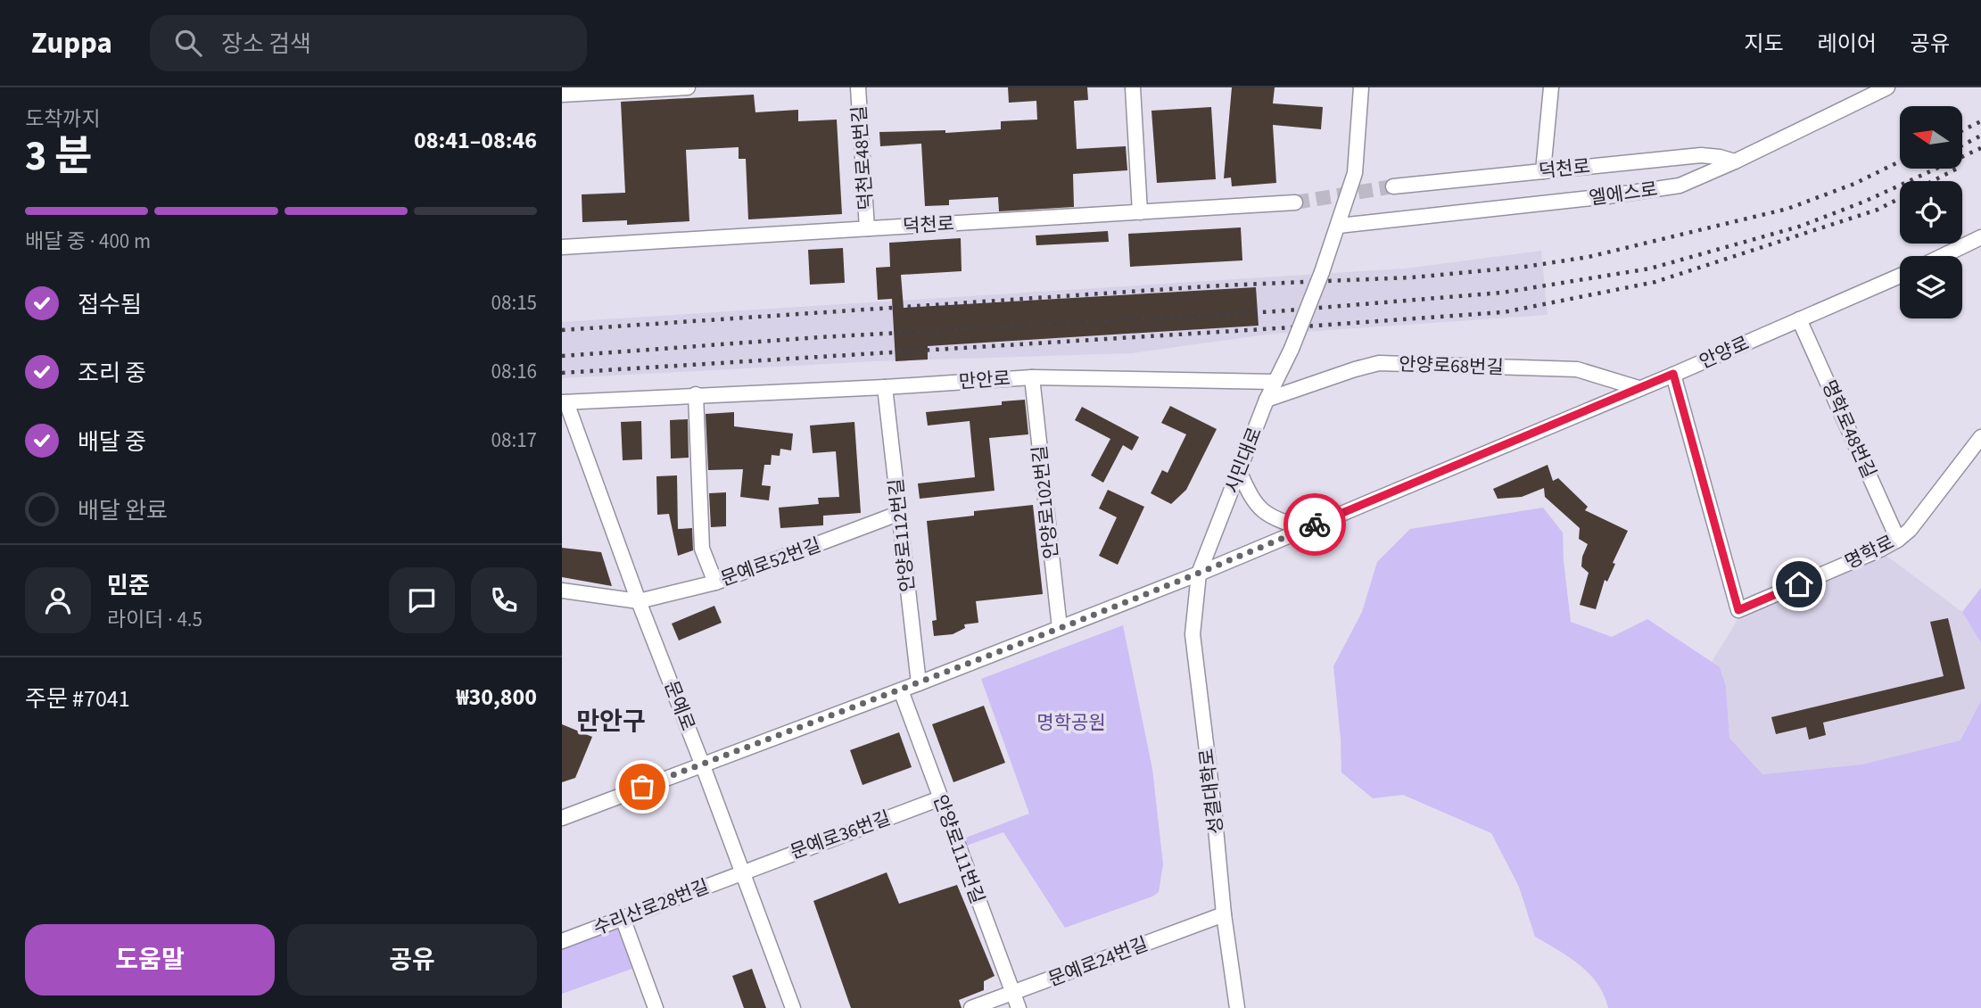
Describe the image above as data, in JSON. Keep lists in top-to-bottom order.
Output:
{
  "streets": {
    "street": [
      "덕천로48번길",
      "덕천로",
      "엘에스로",
      "안양로",
      "안양로68번길",
      "만안로",
      "명학로48번길",
      "시민대로",
      "안양로102번길",
      "안양로112번길",
      "명학로",
      "문예로52번길",
      "문예로",
      "성결대학로",
      "문예로36번길",
      "안양로111번길",
      "수리산로28번길",
      "문예로24번길"
    ]
  },
  "crossings": [
    ["덕천로48번길", "덕천로"],
    ["덕천로", "엘에스로"],
    ["엘에스로", "시민대로"],
    ["안양로", "안양로68번길"],
    ["안양로", "명학로48번길"],
    ["안양로", "시민대로"],
    ["안양로", "안양로102번길"],
    ["안양로", "안양로112번길"],
    ["안양로", "명학로"],
    ["안양로", "문예로"],
    ["안양로", "성결대학로"],
    ["안양로", "안양로111번길"],
    ["안양로68번길", "시민대로"],
    ["만안로", "시민대로"],
    ["만안로", "안양로102번길"],
    ["만안로", "안양로112번길"],
    ["만안로", "문예로"],
    ["명학로48번길", "명학로"],
    ["시민대로", "성결대학로"],
    ["안양로112번길", "문예로52번길"],
    ["문예로52번길", "문예로"],
    ["문예로", "문예로36번길"],
    ["문예로", "수리산로28번길"],
    ["성결대학로", "문예로24번길"],
    ["문예로36번길", "안양로111번길"],
    ["문예로36번길", "수리산로28번길"],
    ["안양로111번길", "문예로24번길"]
  ],
  "districts": ["만안구"],
  "parks": ["명학공원"],
  "north": "left",
  "page": {
    "header": "Zuppa",
    "search": "장소 검색",
    "nav": ["지도", "레이어", "공유"],
    "heading": ["3 분", "도착까지", "08:41–08:46"],
    "panel": [
      "민준",
      "라이더 · 4.5",
      "주문 #7041",
      "₩30,800"
    ],
    "bar": "배달 중 · 400 m",
    "list": [
      ["접수됨", "08:15"],
      ["조리 중", "08:16"],
      ["배달 중", "08:17"],
      "배달 완료"
    ],
    "buttons": ["도움말", "공유"]
  }
}
